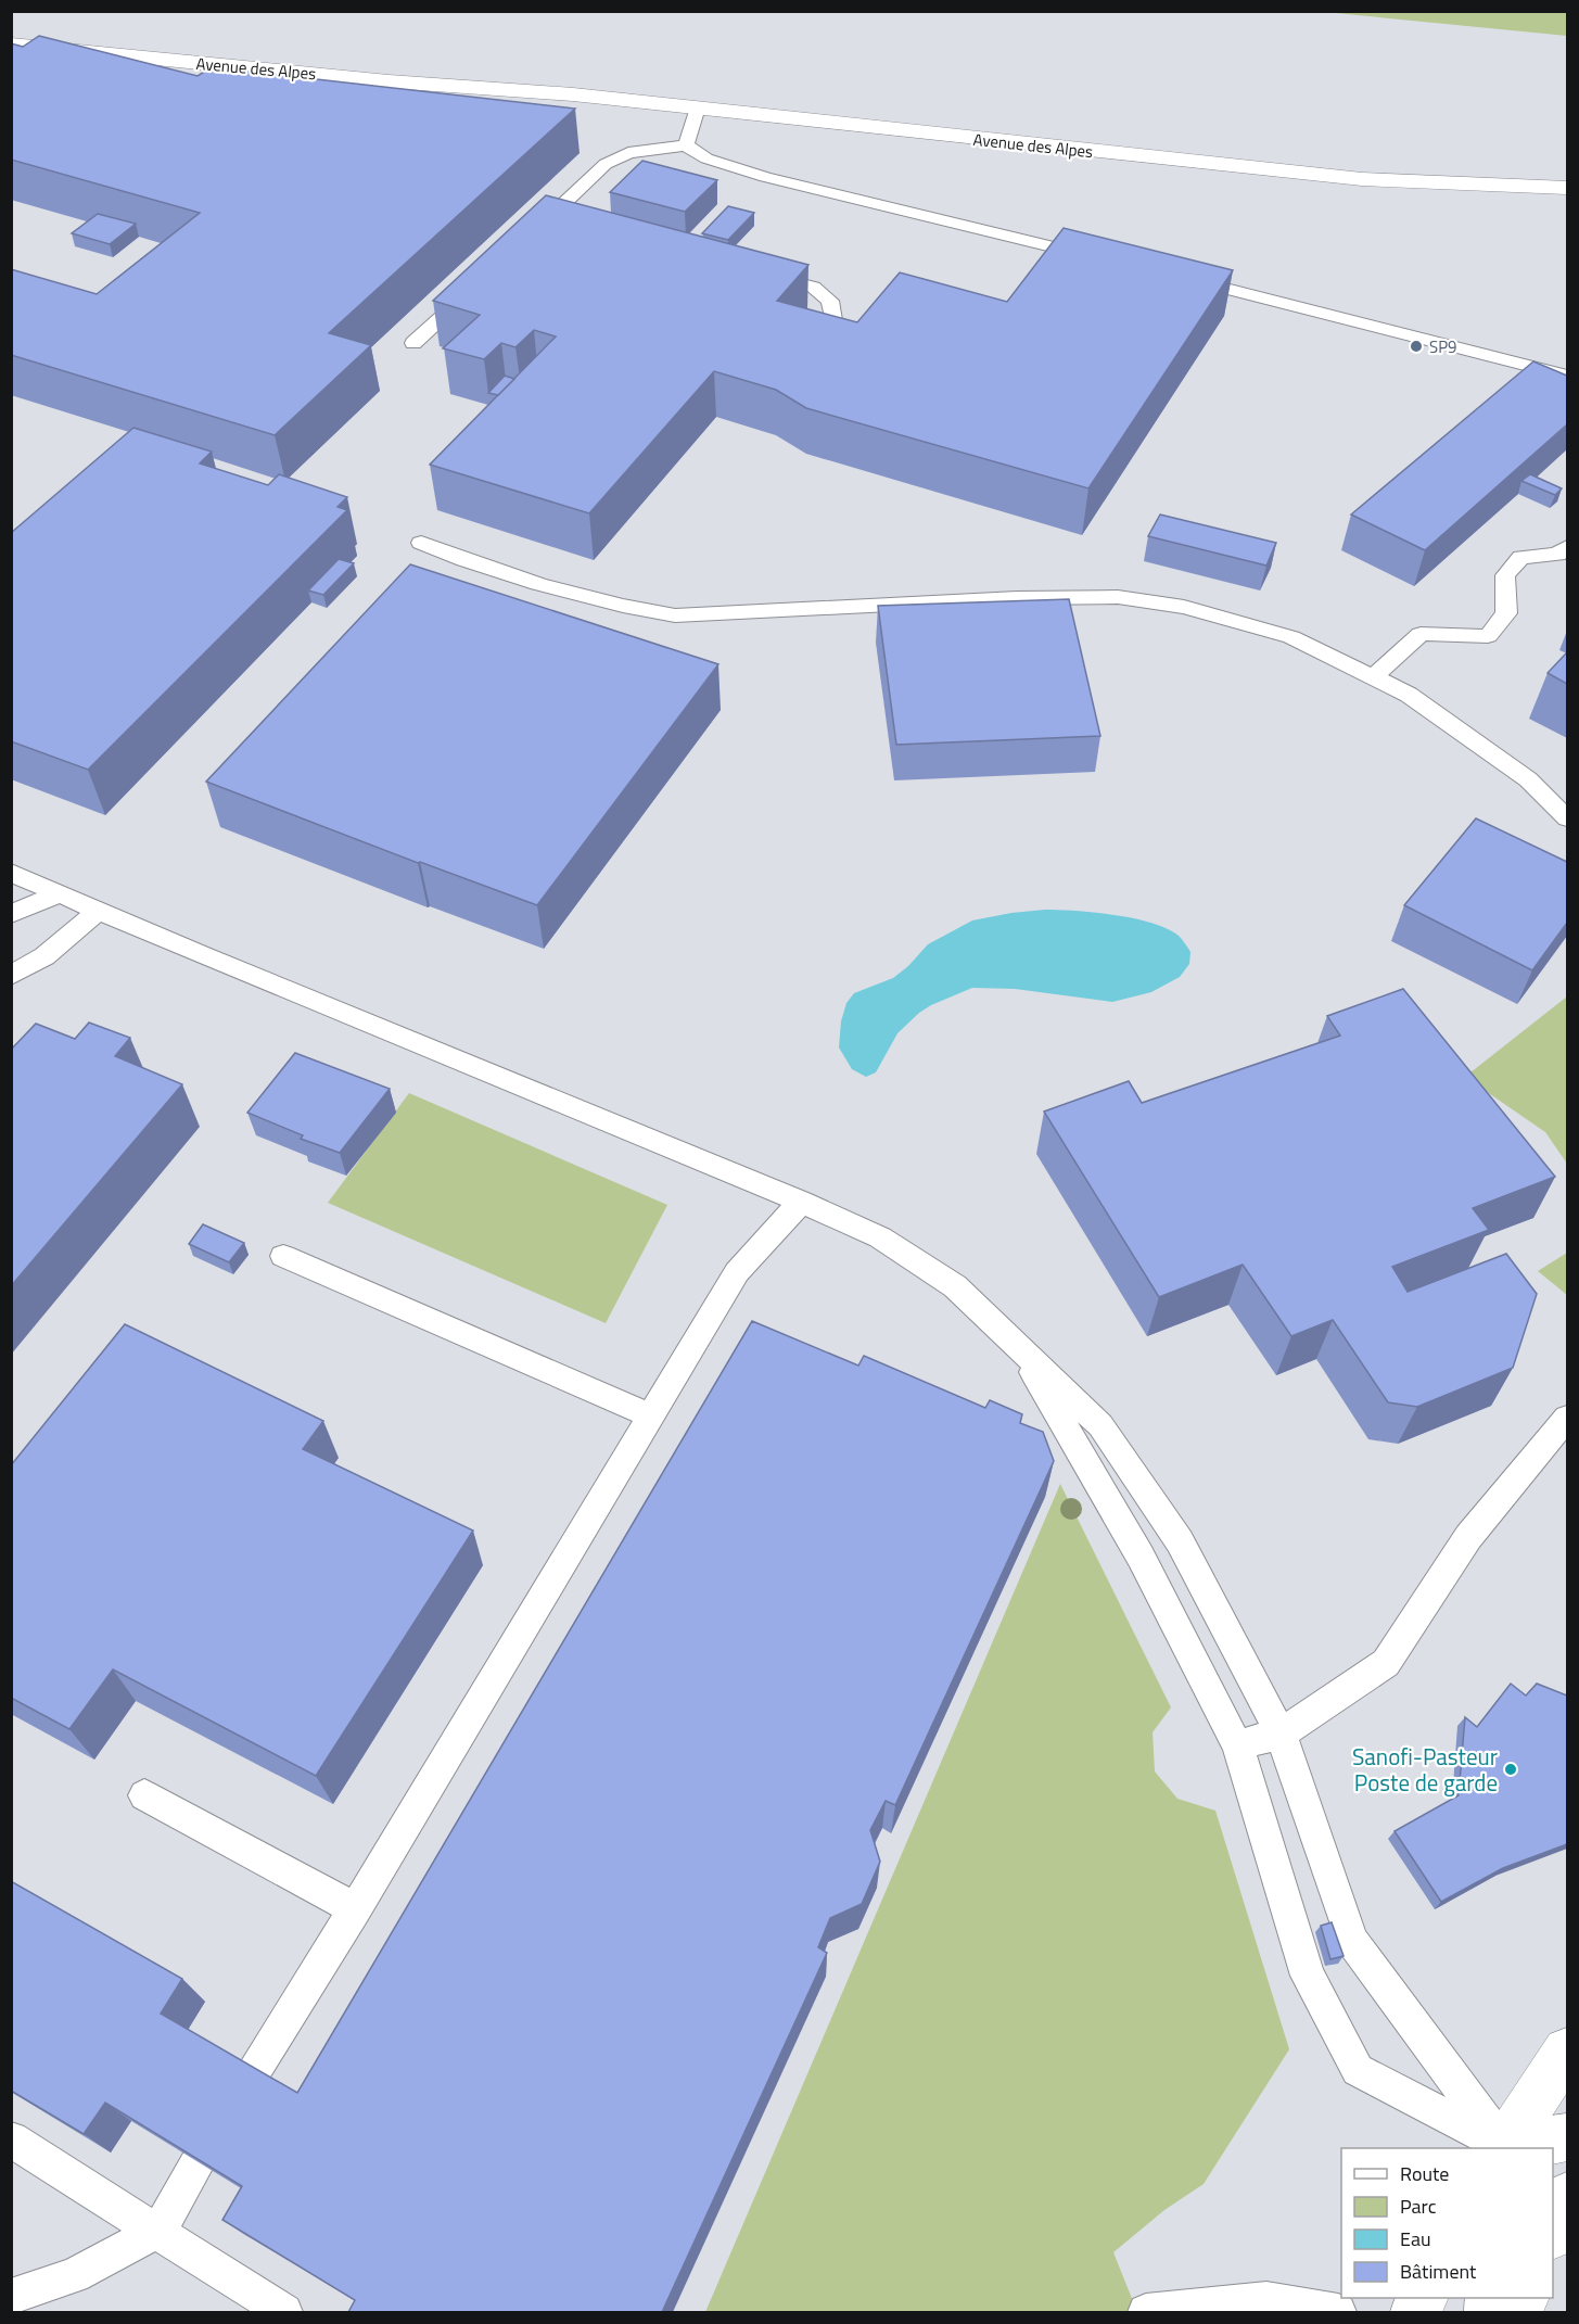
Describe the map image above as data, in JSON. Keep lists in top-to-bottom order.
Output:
{
  "streets": {
    "main road": ["Avenue des Alpes"]
  },
  "places": ["SP9", "Sanofi-Pasteur Poste de garde"],
  "legend": [
    "Route",
    "Parc",
    "Eau",
    "Bâtiment"
  ]
}
